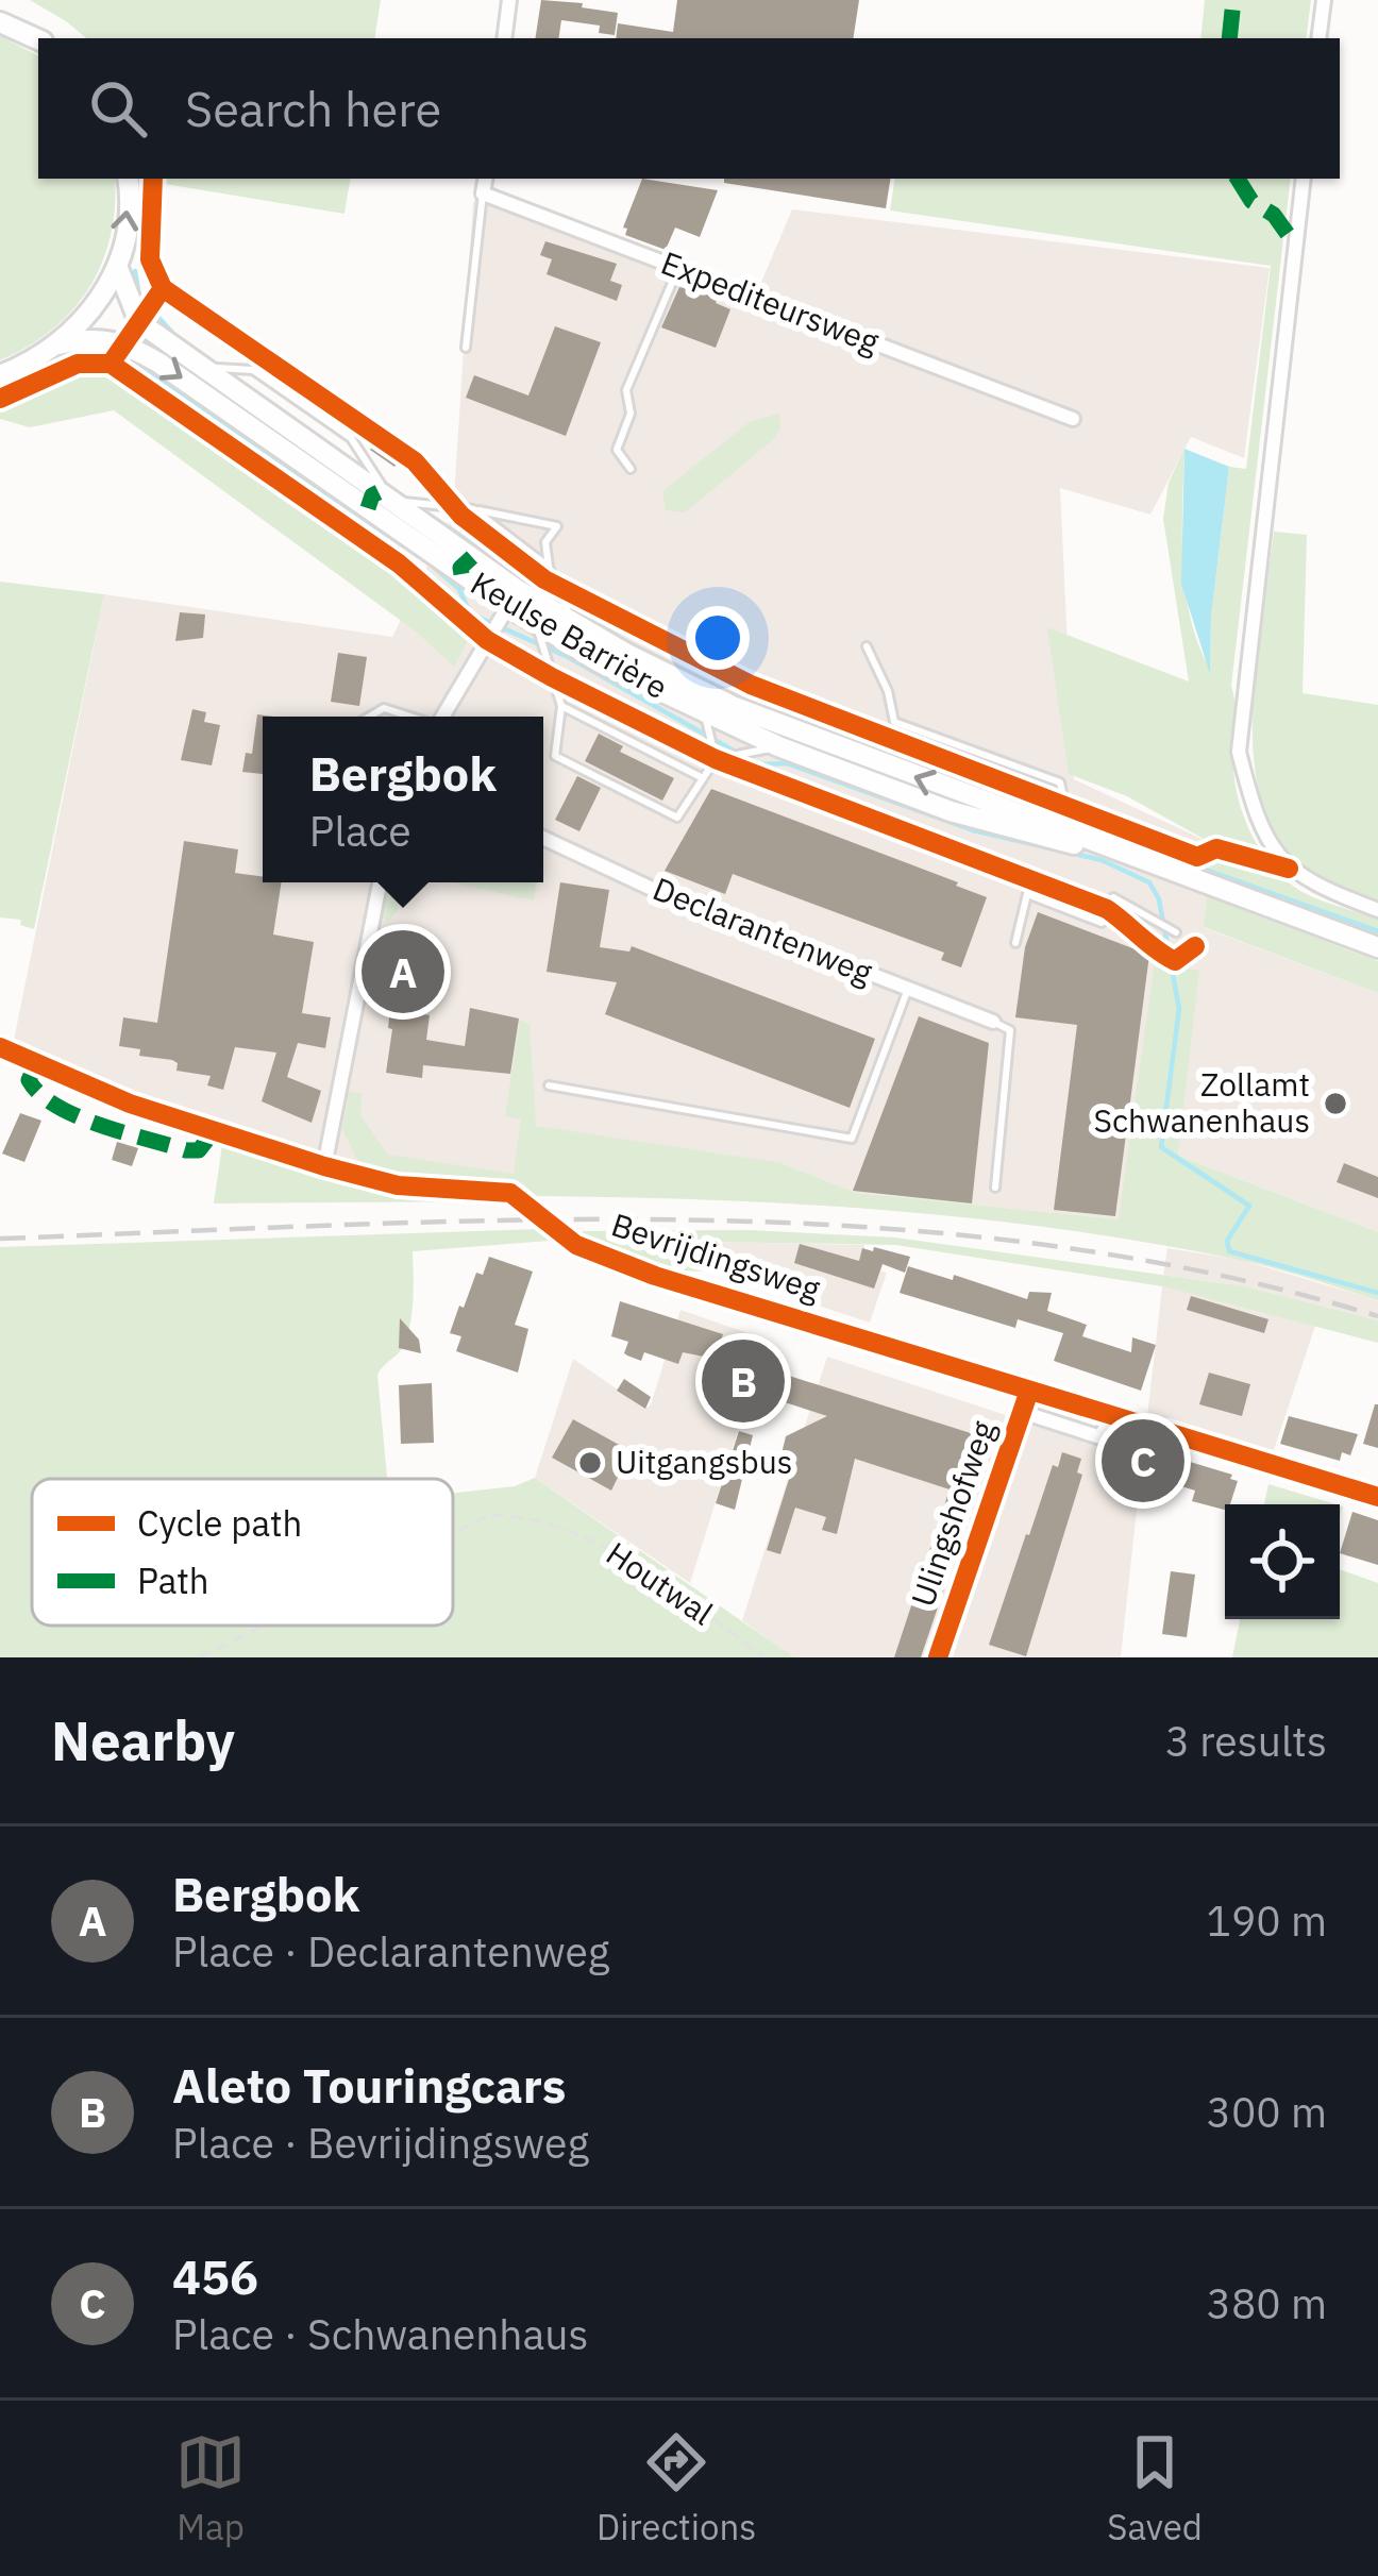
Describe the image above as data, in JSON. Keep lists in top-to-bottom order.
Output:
{
  "streets": {
    "main road": ["Keulse Barrière"],
    "street": [
      "Expediteursweg",
      "Declarantenweg",
      "Bevrijdingsweg",
      "Ulingshofweg"
    ],
    "path": ["Houtwal"]
  },
  "crossings": [
    ["Bevrijdingsweg", "Ulingshofweg"]
  ],
  "places": ["Zollamt Schwanenhaus", "Uitgangsbus"],
  "legend": ["Cycle path", "Path"],
  "page": {
    "search": "Search here",
    "popup": ["Bergbok", "Place"],
    "pins": ["A", "B", "C"],
    "heading": ["Nearby", "3 results"],
    "list": [
      {
        "mark": "A",
        "name": "Bergbok",
        "note": "Place · Declarantenweg",
        "value": "190 m"
      },
      {
        "mark": "B",
        "name": "Aleto Touringcars",
        "note": "Place · Bevrijdingsweg",
        "value": "300 m"
      },
      {
        "mark": "C",
        "name": "456",
        "note": "Place · Schwanenhaus",
        "value": "380 m"
      }
    ],
    "nav": ["Map", "Directions", "Saved"]
  }
}
